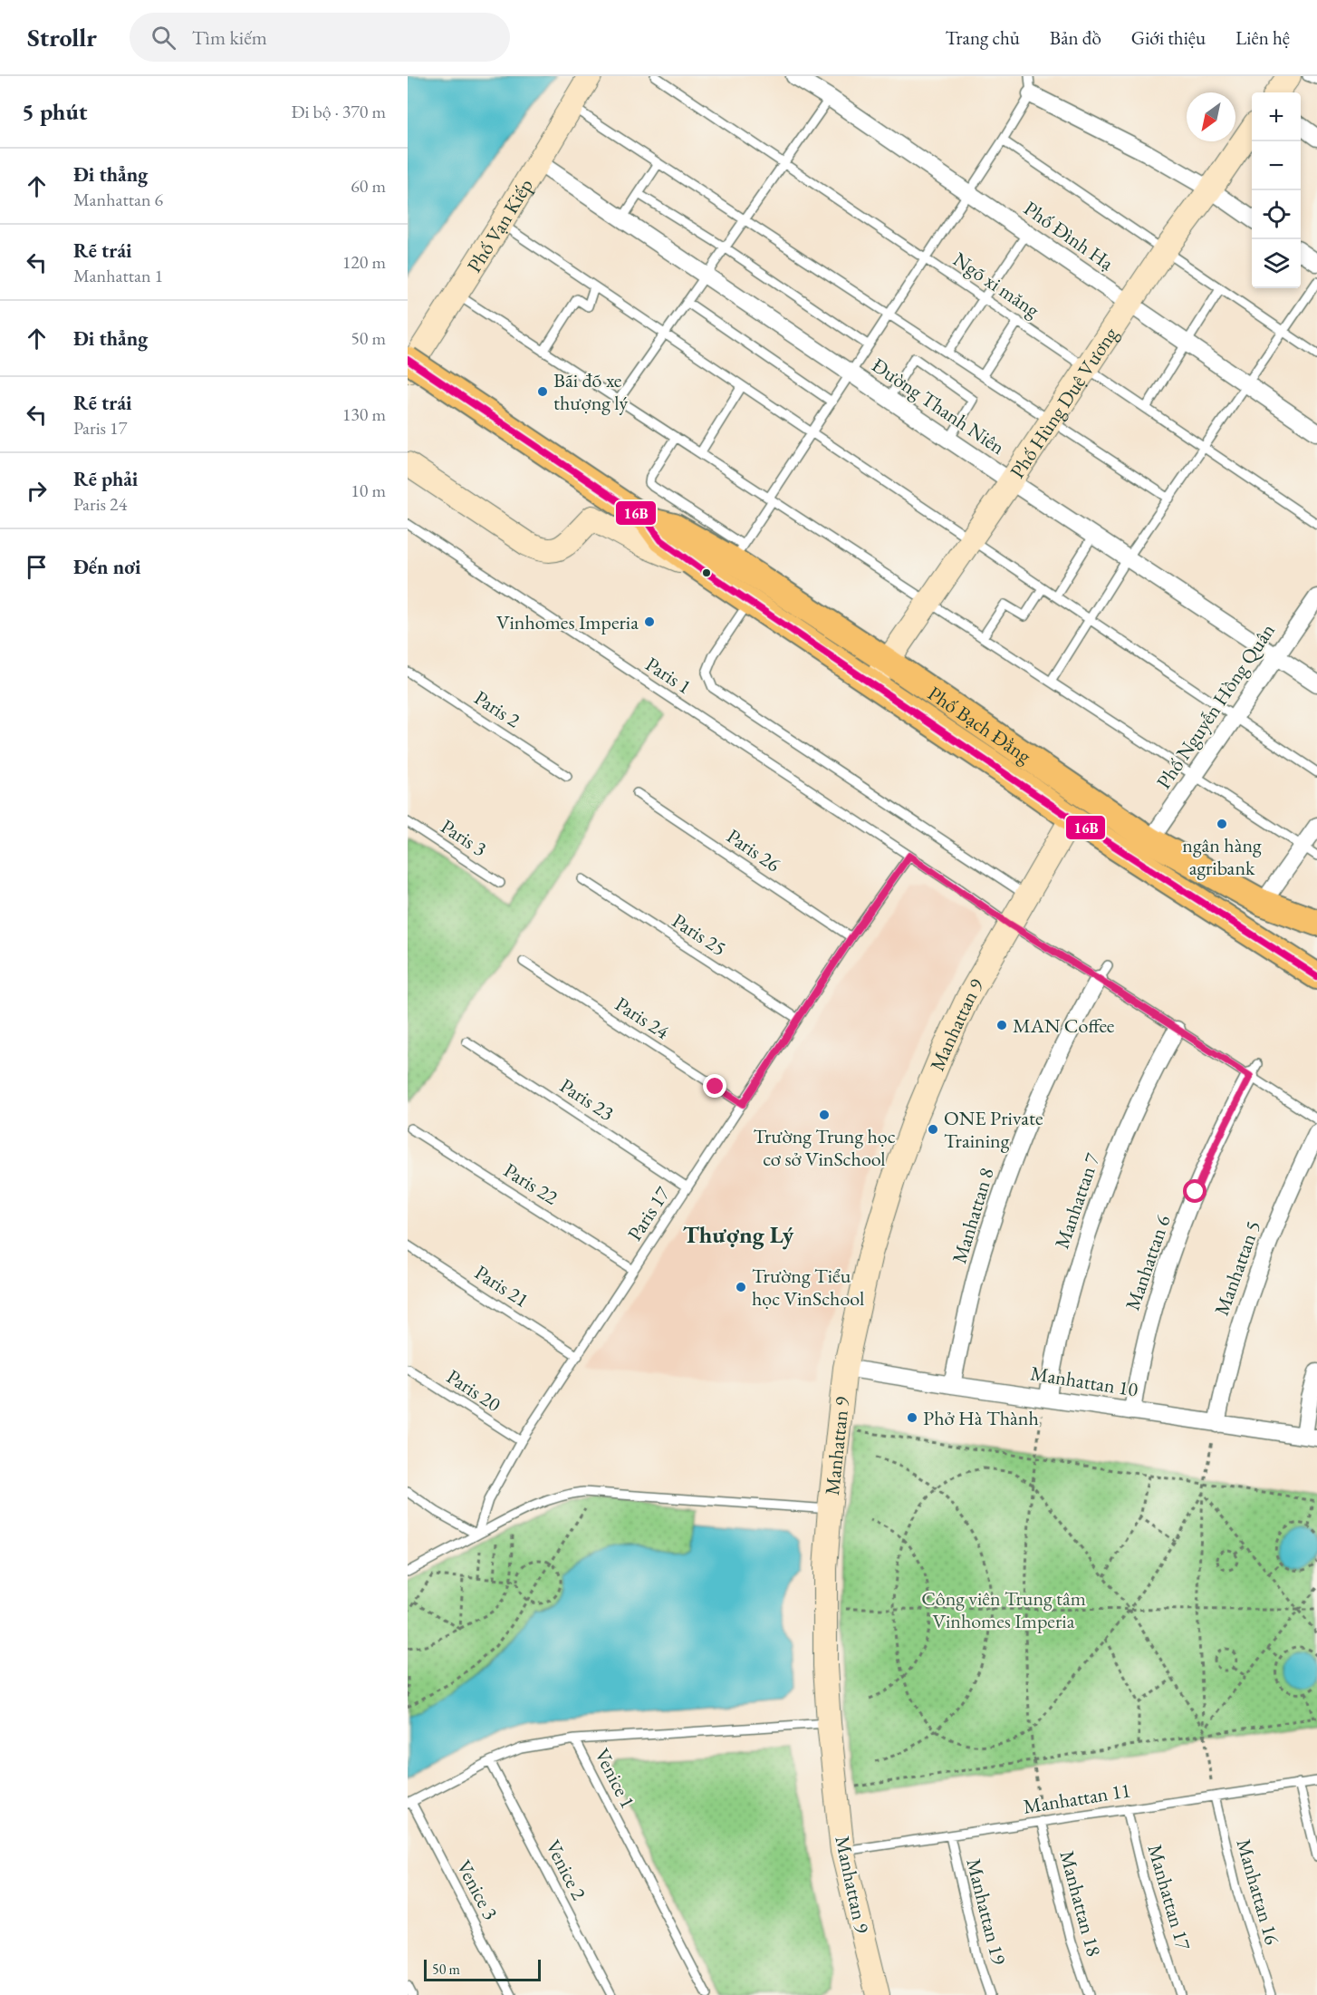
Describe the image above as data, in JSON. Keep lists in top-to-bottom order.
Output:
{
  "streets": {
    "main road": ["Phố Bạch Đằng"],
    "street": [
      "Phố Vạn Kiếp",
      "Phố Đình Hạ",
      "Phố Hùng Duệ Vương",
      "Đường Thanh Niên",
      "Phố Nguyễn Hồng Quân",
      "Manhattan 9",
      "Manhattan 7",
      "Manhattan 8",
      "Manhattan 6",
      "Manhattan 5",
      "Manhattan 10"
    ],
    "lane": [
      "Ngõ xi măng",
      "Paris 1",
      "Paris 2",
      "Paris 3",
      "Paris 26",
      "Paris 25",
      "Paris 24",
      "Paris 23",
      "Paris 22",
      "Paris 17",
      "Paris 21",
      "Paris 20",
      "Venice 1",
      "Manhattan 11",
      "Venice 2",
      "Venice 3",
      "Manhattan 16",
      "Manhattan 17",
      "Manhattan 18",
      "Manhattan 19"
    ]
  },
  "crossings": [
    ["Phố Vạn Kiếp", "Đường Thanh Niên"],
    ["Phố Đình Hạ", "Phố Hùng Duệ Vương"],
    ["Ngõ xi măng", "Phố Hùng Duệ Vương"],
    ["Phố Hùng Duệ Vương", "Đường Thanh Niên"],
    ["Phố Hùng Duệ Vương", "Phố Bạch Đằng"],
    ["Đường Thanh Niên", "Phố Nguyễn Hồng Quân"],
    ["Paris 1", "Manhattan 9"],
    ["Paris 1", "Manhattan 7"],
    ["Paris 1", "Paris 17"],
    ["Paris 1", "Manhattan 8"],
    ["Paris 1", "Manhattan 6"],
    ["Phố Nguyễn Hồng Quân", "Phố Bạch Đằng"],
    ["Phố Bạch Đằng", "Manhattan 9"],
    ["Paris 26", "Paris 17"],
    ["Paris 25", "Paris 17"],
    ["Paris 24", "Paris 17"],
    ["Manhattan 9", "Manhattan 10"],
    ["Manhattan 9", "Manhattan 11"],
    ["Paris 23", "Paris 17"],
    ["Paris 22", "Paris 17"],
    ["Manhattan 7", "Manhattan 10"],
    ["Paris 17", "Paris 21"],
    ["Paris 17", "Paris 20"],
    ["Manhattan 8", "Manhattan 10"],
    ["Manhattan 6", "Manhattan 10"],
    ["Manhattan 5", "Manhattan 10"],
    ["Venice 1", "Venice 2"],
    ["Venice 1", "Venice 3"],
    ["Manhattan 11", "Manhattan 16"],
    ["Manhattan 11", "Manhattan 17"],
    ["Manhattan 11", "Manhattan 18"],
    ["Manhattan 11", "Manhattan 19"]
  ],
  "districts": ["Thượng Lý"],
  "parks": ["Công viên Trung tâm Vinhomes Imperia"],
  "places": [
    "Bãi đõ xe thượng lý",
    "Vinhomes Imperia",
    "ngân hàng agribank",
    "MAN Coffee",
    "Trường Trung học cơ sở VinSchool",
    "ONE Private Training",
    "Trường Tiểu học VinSchool",
    "Phở Hà Thành"
  ],
  "lines": ["transit line 16B"],
  "scale_bar": "50 m",
  "north": "bottom left",
  "page": {
    "header": "Strollr",
    "search": "Tìm kiếm",
    "nav": [
      "Trang chủ",
      "Bản đồ",
      "Giới thiệu",
      "Liên hệ"
    ],
    "heading": ["5 phút", "Đi bộ · 370 m"],
    "map_buttons": ["+", "−"],
    "list": [
      ["Đi thẳng", "Manhattan 6", "60 m"],
      ["Rẽ trái", "Manhattan 1", "120 m"],
      ["Đi thẳng", "50 m"],
      ["Rẽ trái", "Paris 17", "130 m"],
      ["Rẽ phải", "Paris 24", "10 m"],
      "Đến nơi"
    ],
    "scale": "50 m"
  }
}
